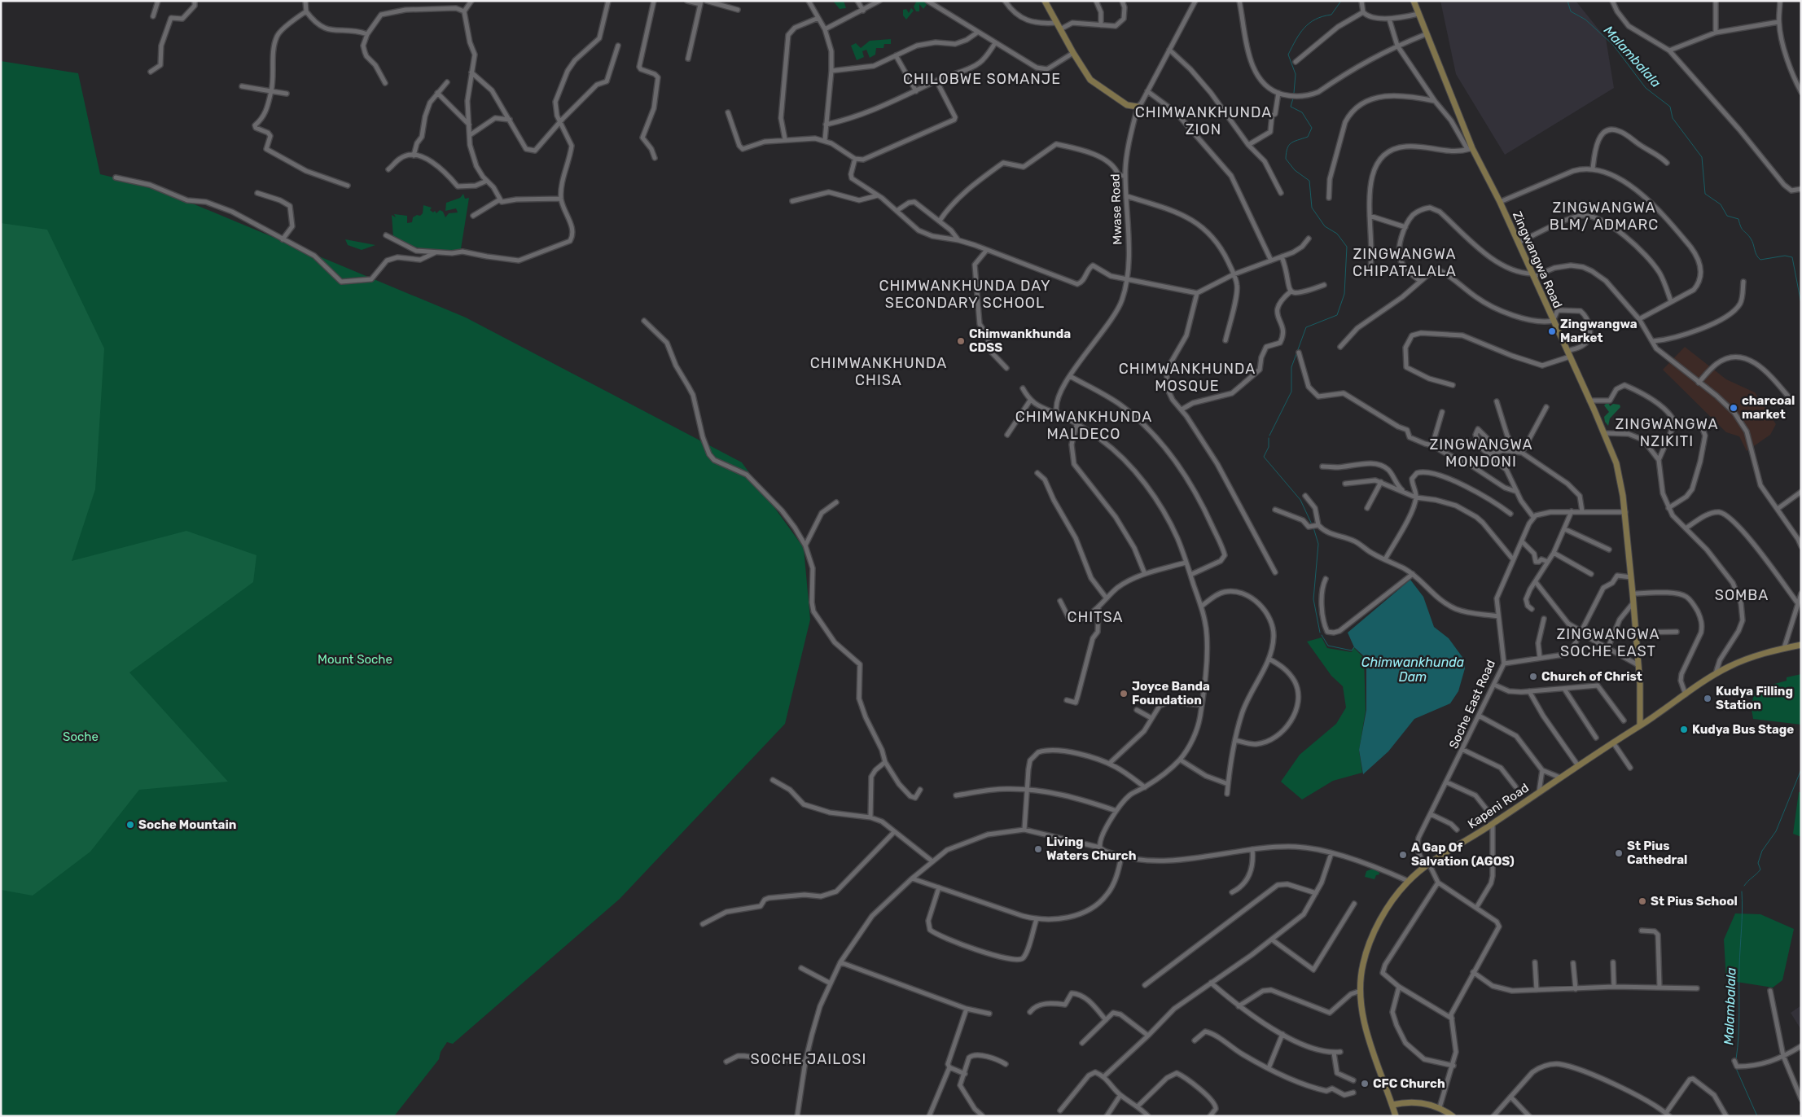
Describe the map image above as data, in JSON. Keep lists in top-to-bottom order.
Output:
{
  "streets": {
    "street": [
      "Mwase Road",
      "Zingwangwa Road",
      "Soche East Road",
      "Kapeni Road"
    ]
  },
  "crossings": [
    ["Zingwangwa Road", "Kapeni Road"],
    ["Soche East Road", "Kapeni Road"]
  ],
  "districts": [
    "CHILOBWE SOMANJE",
    "CHIMWANKHUNDA ZION",
    "ZINGWANGWA BLM/ ADMARC",
    "ZINGWANGWA CHIPATALALA",
    "CHIMWANKHUNDA DAY SECONDARY SCHOOL",
    "CHIMWANKHUNDA CHISA",
    "CHIMWANKHUNDA MOSQUE",
    "CHIMWANKHUNDA MALDECO",
    "ZINGWANGWA NZIKITI",
    "ZINGWANGWA MONDONI",
    "SOMBA",
    "CHITSA",
    "ZINGWANGWA SOCHE EAST",
    "SOCHE JAILOSI"
  ],
  "water": ["Malambalala", "Chimwankhunda Dam"],
  "parks": ["Mount Soche", "Soche"],
  "places": [
    "Zingwangwa Market",
    "Chimwankhunda CDSS",
    "charcoal market",
    "Church of Christ",
    "Joyce Banda Foundation",
    "Kudya Filling Station",
    "Kudya Bus Stage",
    "Soche Mountain",
    "Living Waters Church",
    "St Pius Cathedral",
    "A Gap Of Salvation (AGOS)",
    "St Pius School",
    "CFC Church"
  ]
}
